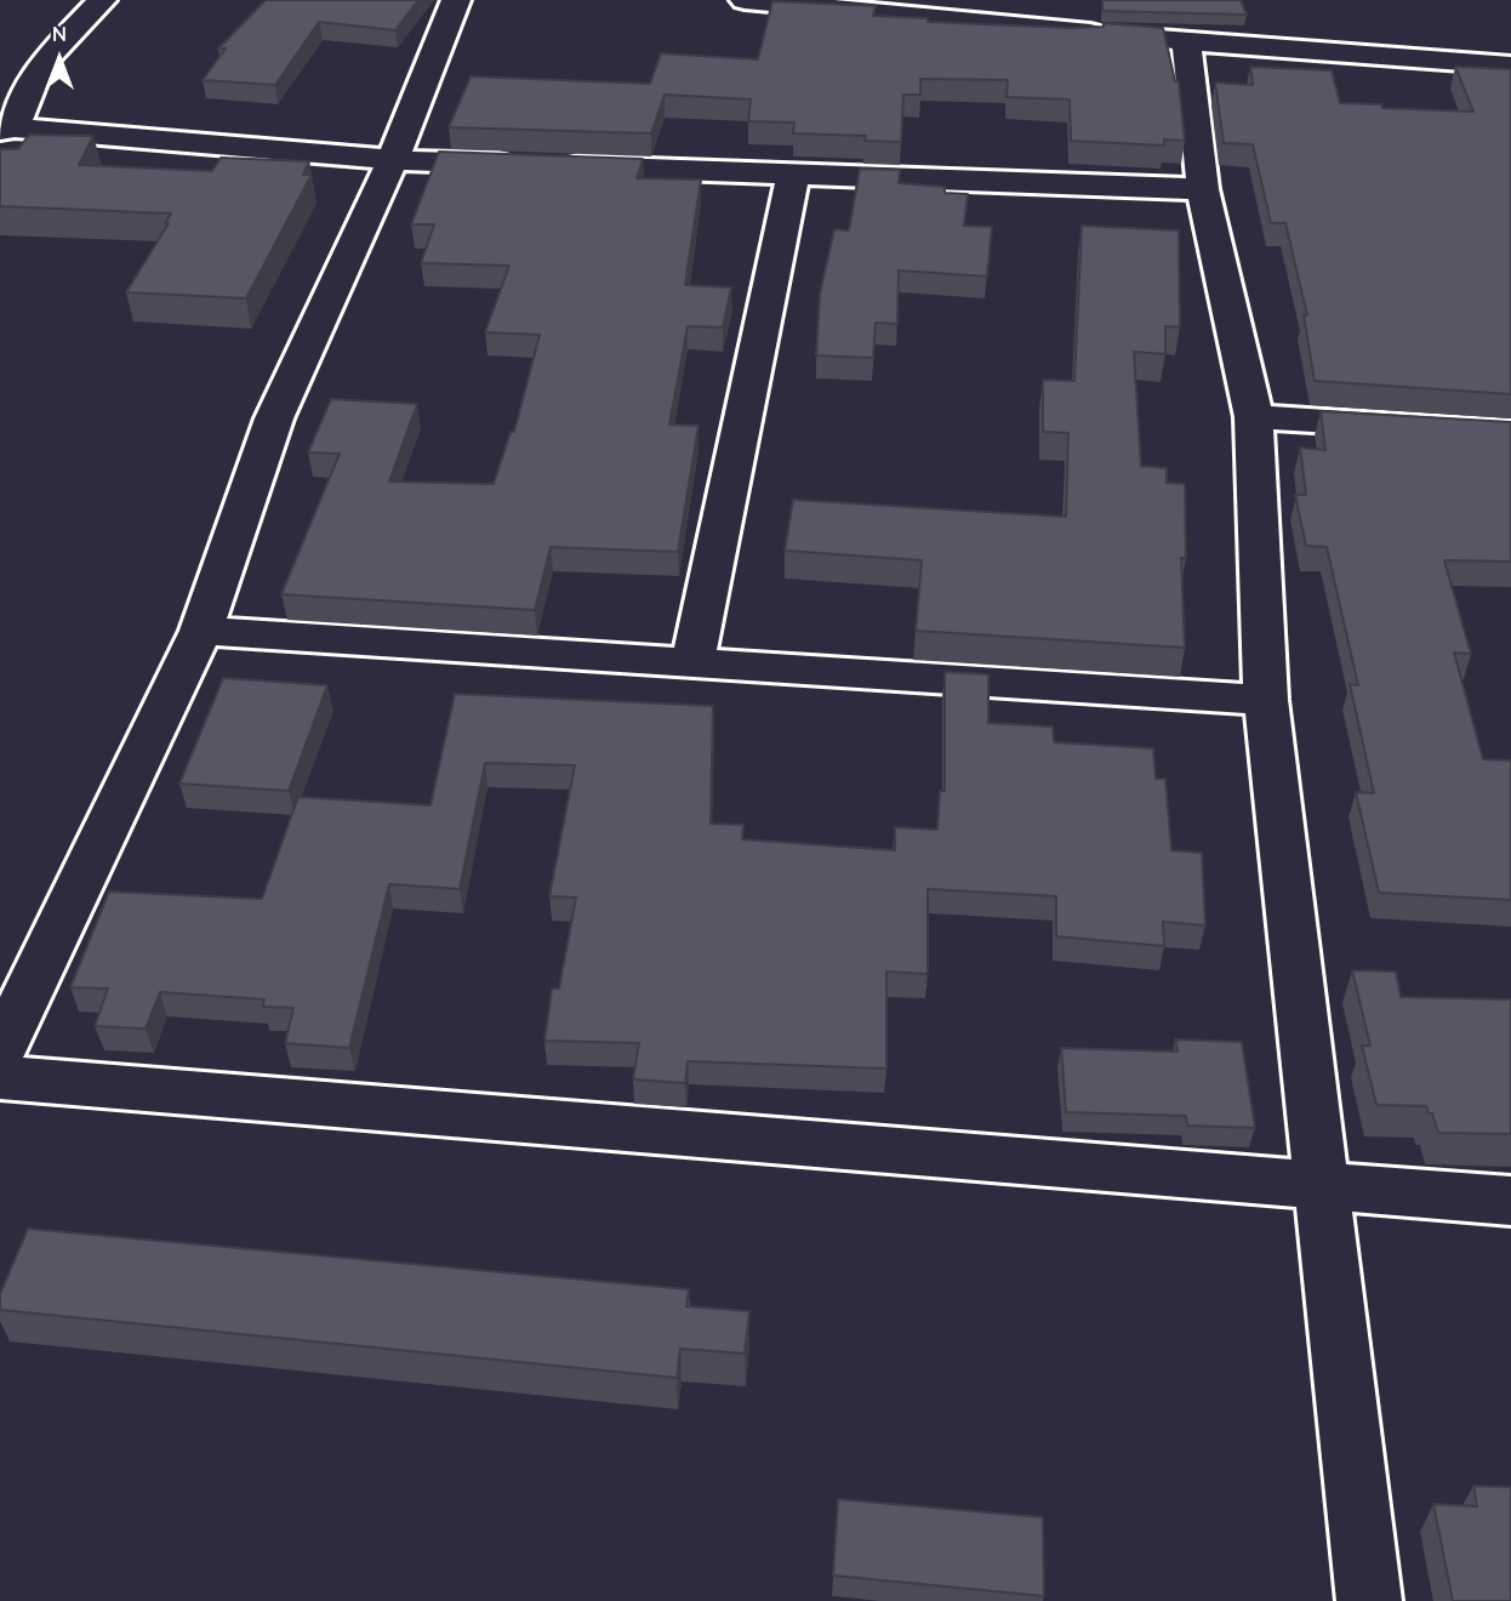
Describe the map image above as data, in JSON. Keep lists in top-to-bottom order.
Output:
{
  "north": "top"
}
